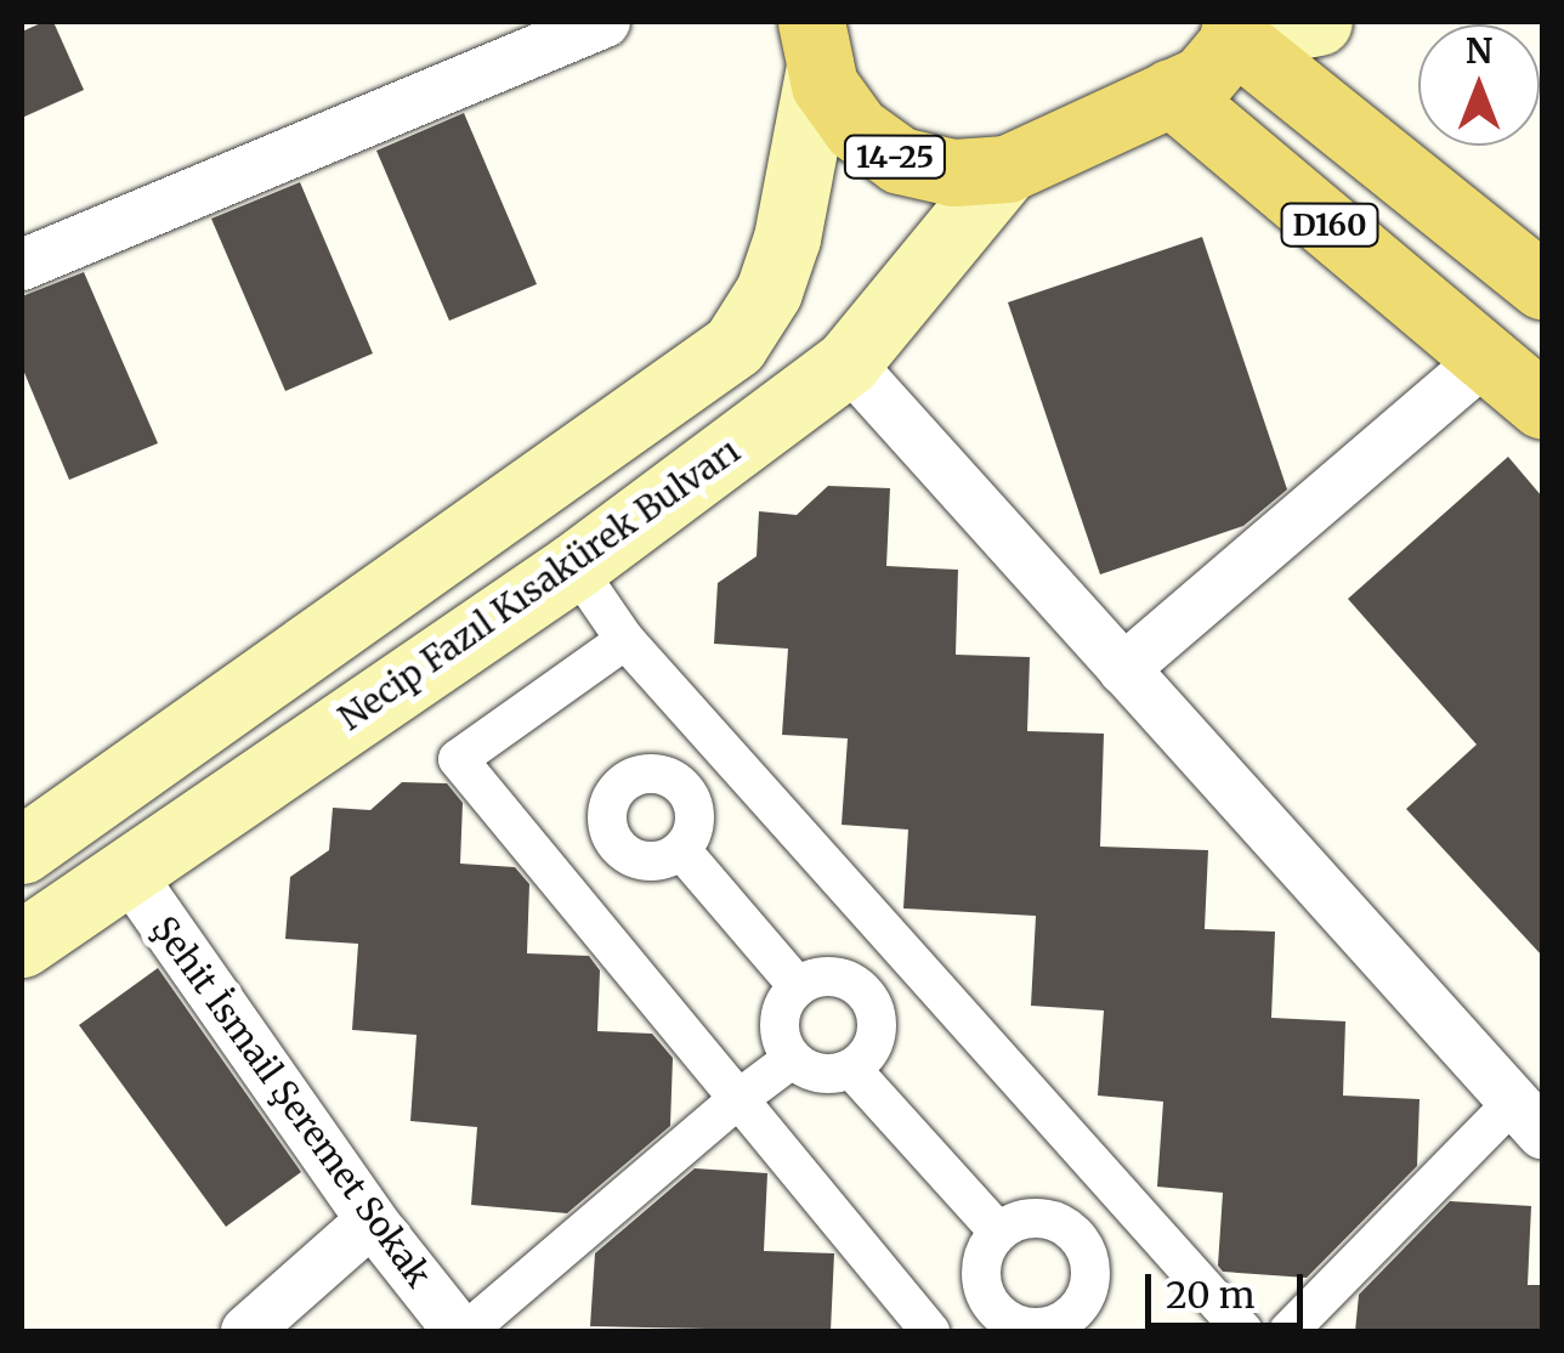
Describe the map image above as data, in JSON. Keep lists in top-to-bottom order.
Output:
{
  "streets": {
    "main road": ["14-25", "D160", "Necip Fazıl Kısakürek Bulvarı"],
    "street": ["Şehit İsmail Şeremet Sokak"]
  },
  "crossings": [
    ["14-25", "D160"],
    ["14-25", "Necip Fazıl Kısakürek Bulvarı"],
    ["Necip Fazıl Kısakürek Bulvarı", "Şehit İsmail Şeremet Sokak"]
  ],
  "scale_bar": "20 m",
  "north": "top"
}
